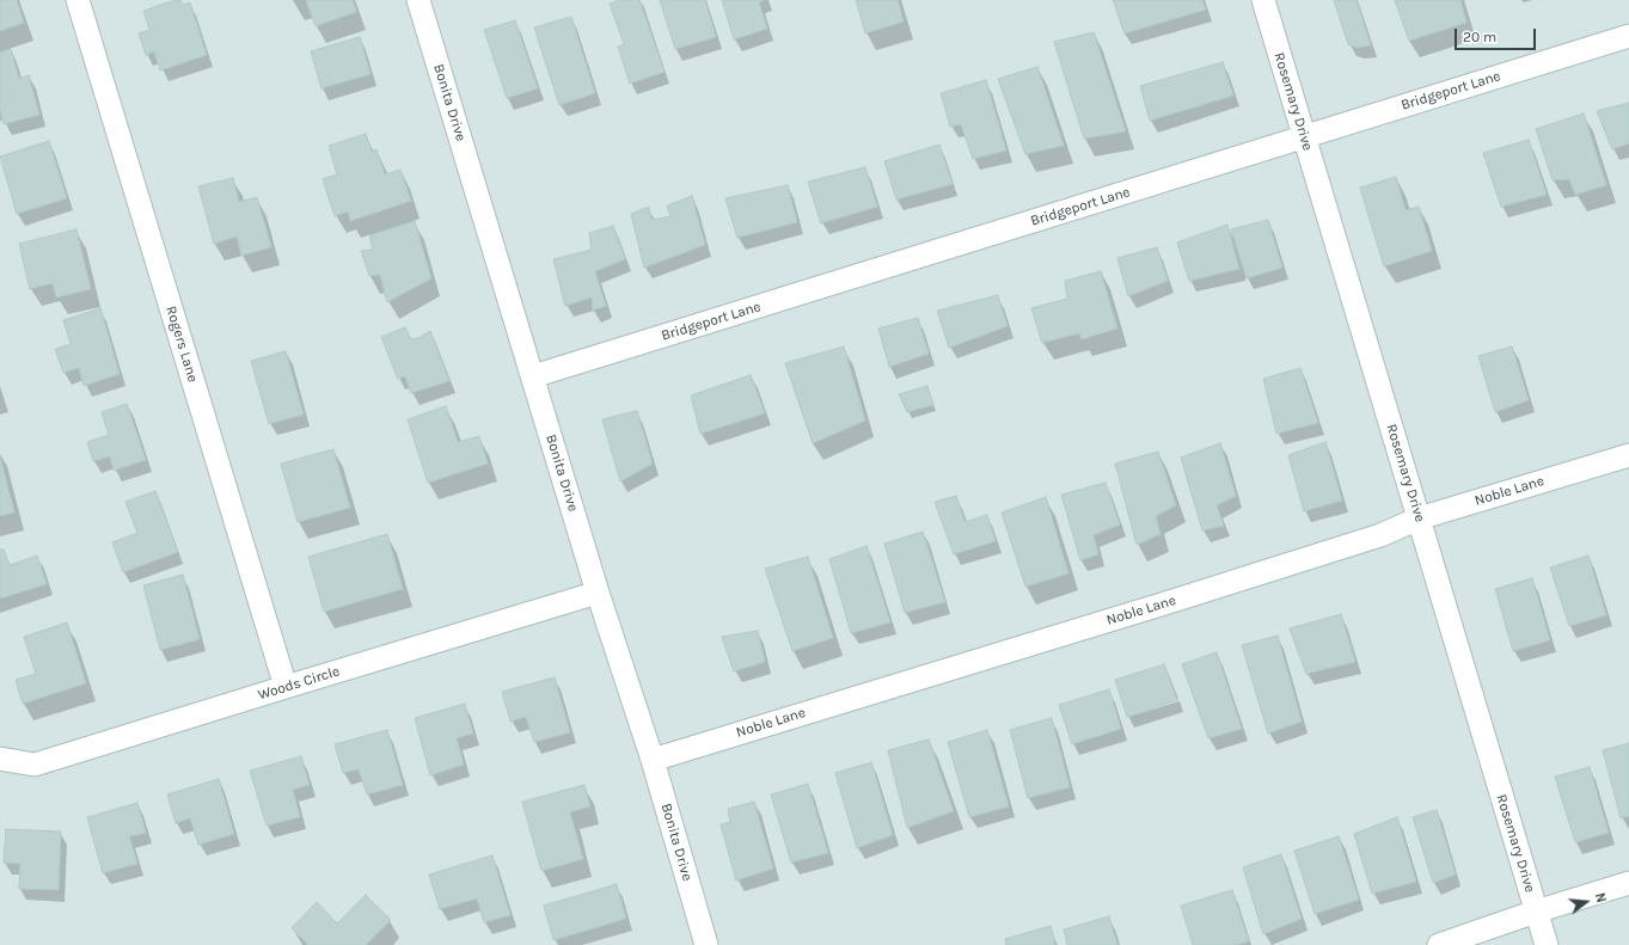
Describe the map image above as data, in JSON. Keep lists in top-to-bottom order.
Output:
{
  "streets": {
    "street": [
      "Bridgeport Lane",
      "Rosemary Drive",
      "Bonita Drive",
      "Rogers Lane",
      "Noble Lane",
      "Woods Circle"
    ]
  },
  "crossings": [
    ["Bridgeport Lane", "Rosemary Drive"],
    ["Bridgeport Lane", "Bonita Drive"],
    ["Rosemary Drive", "Noble Lane"],
    ["Bonita Drive", "Noble Lane"],
    ["Bonita Drive", "Woods Circle"],
    ["Rogers Lane", "Woods Circle"]
  ],
  "scale_bar": "20 m",
  "north": "right"
}
